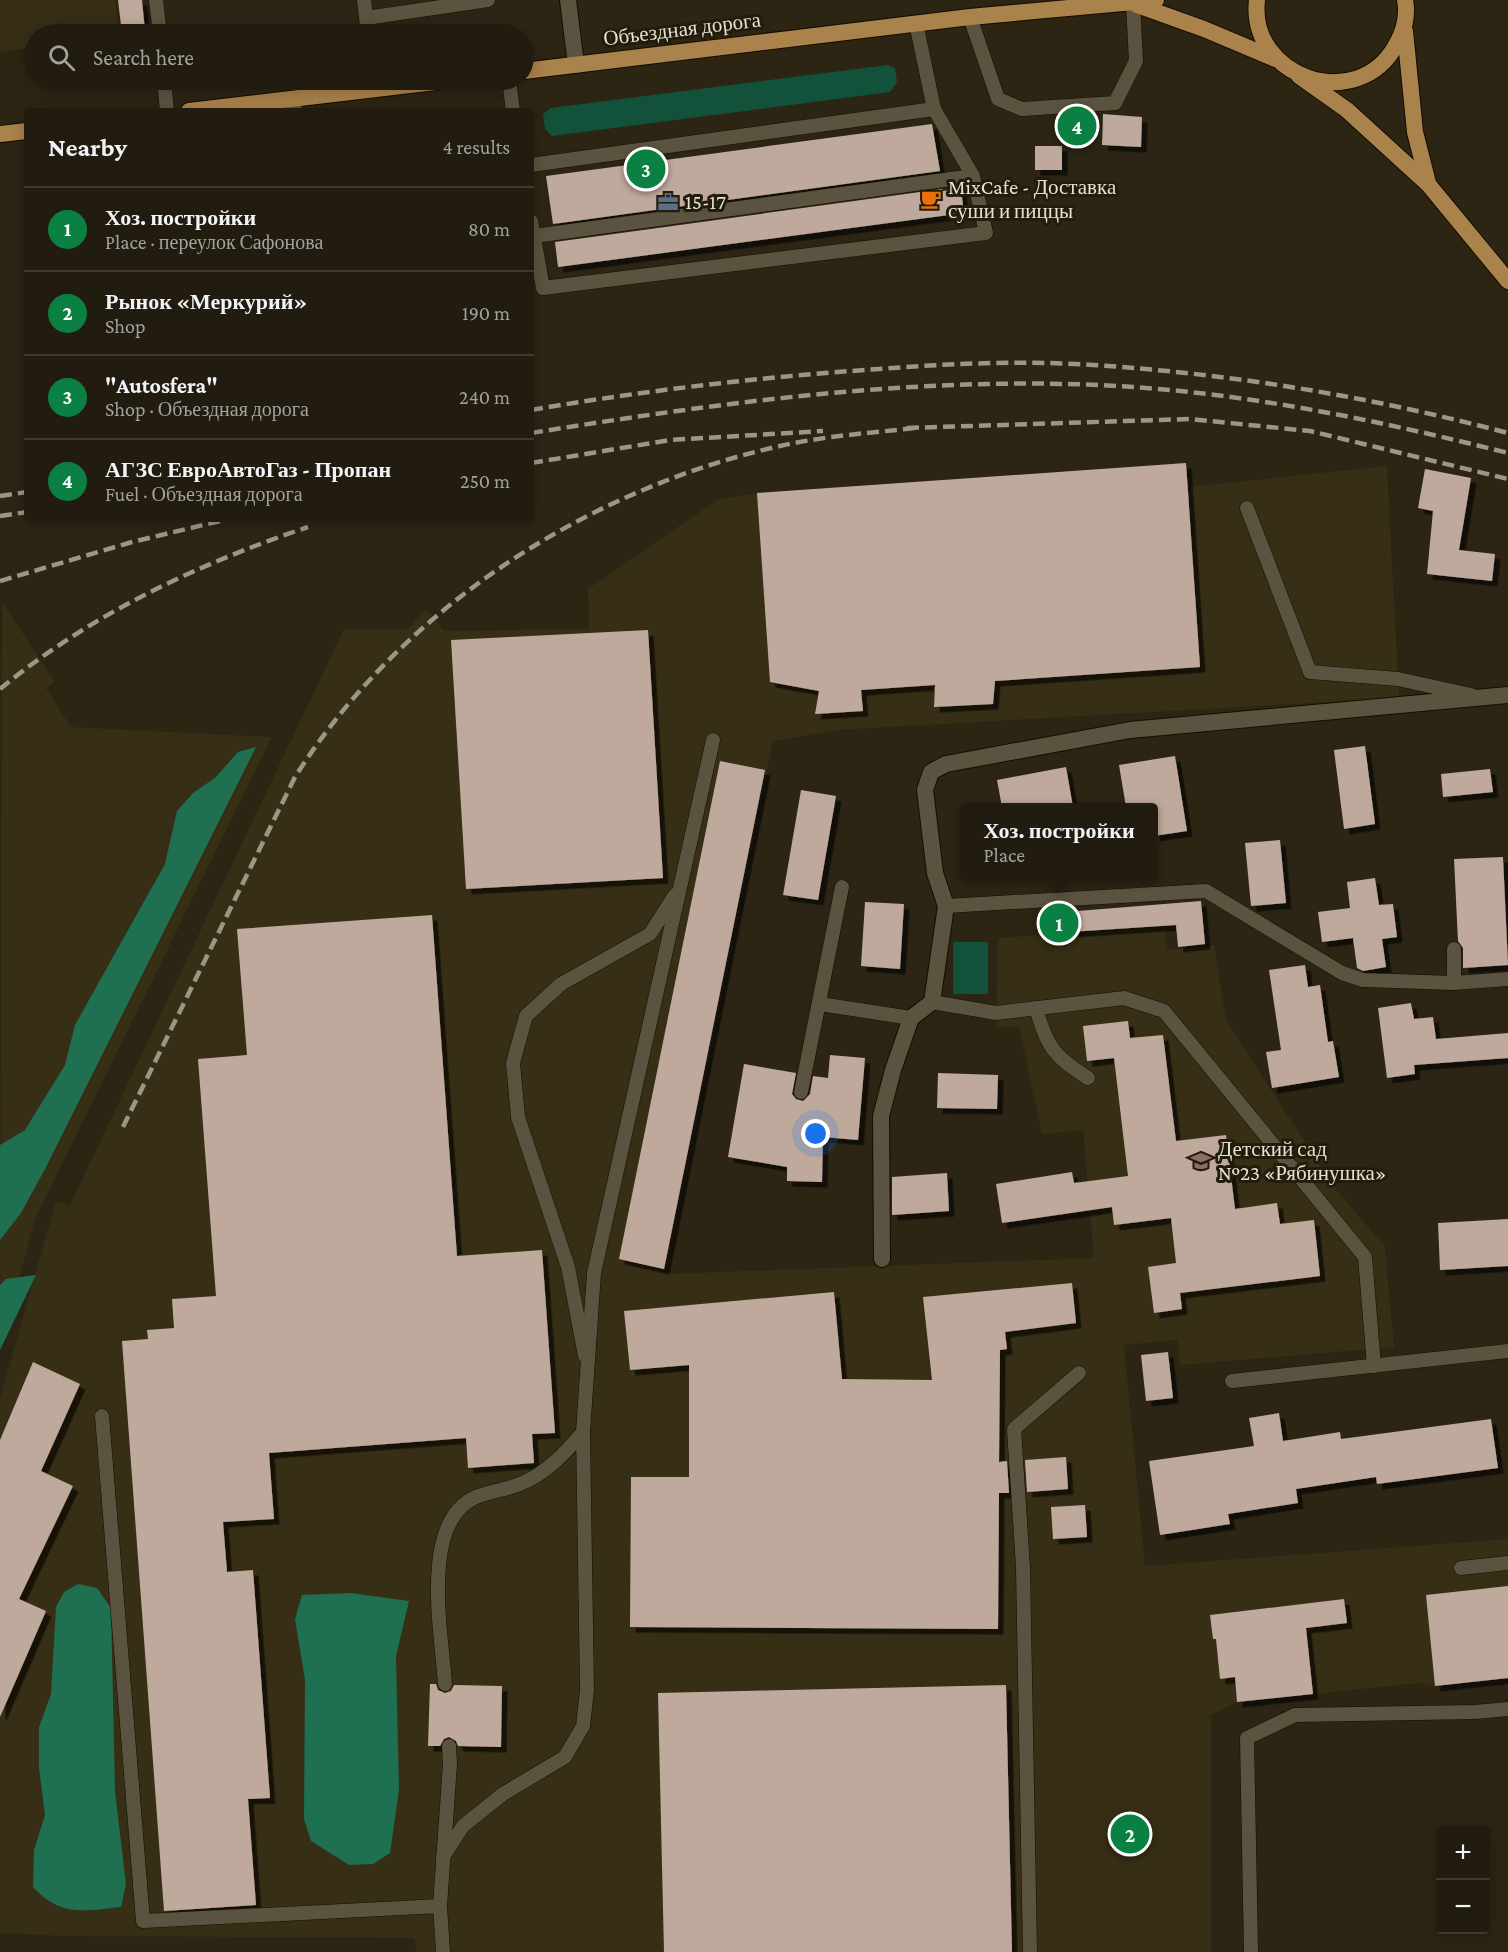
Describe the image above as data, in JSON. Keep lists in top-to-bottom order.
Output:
{
  "streets": {
    "main road": ["Объездная дорога"]
  },
  "places": {
    "cafe": ["MixCafe - Доставка суши и пиццы"],
    "office": ["15-17"],
    "school or university": ["Детский сад №23 «Рябинушка»"]
  },
  "page": {
    "search": "Search here",
    "pins": [
      "4",
      "3",
      "1",
      "2"
    ],
    "heading": ["Nearby", "4 results"],
    "list": [
      {
        "mark": "1",
        "name": "Хоз. постройки",
        "note": "Place · переулок Сафонова",
        "value": "80 m"
      },
      {
        "mark": "2",
        "name": "Рынок «Меркурий»",
        "note": "Shop",
        "value": "190 m"
      },
      {
        "mark": "3",
        "name": "\"Autosfera\"",
        "note": "Shop · Объездная дорога",
        "value": "240 m"
      },
      {
        "mark": "4",
        "name": "АГЗС ЕвроАвтоГаз - Пропан",
        "note": "Fuel · Объездная дорога",
        "value": "250 m"
      }
    ],
    "popup": ["Хоз. постройки", "Place"],
    "map_buttons": ["+", "−"]
  }
}
